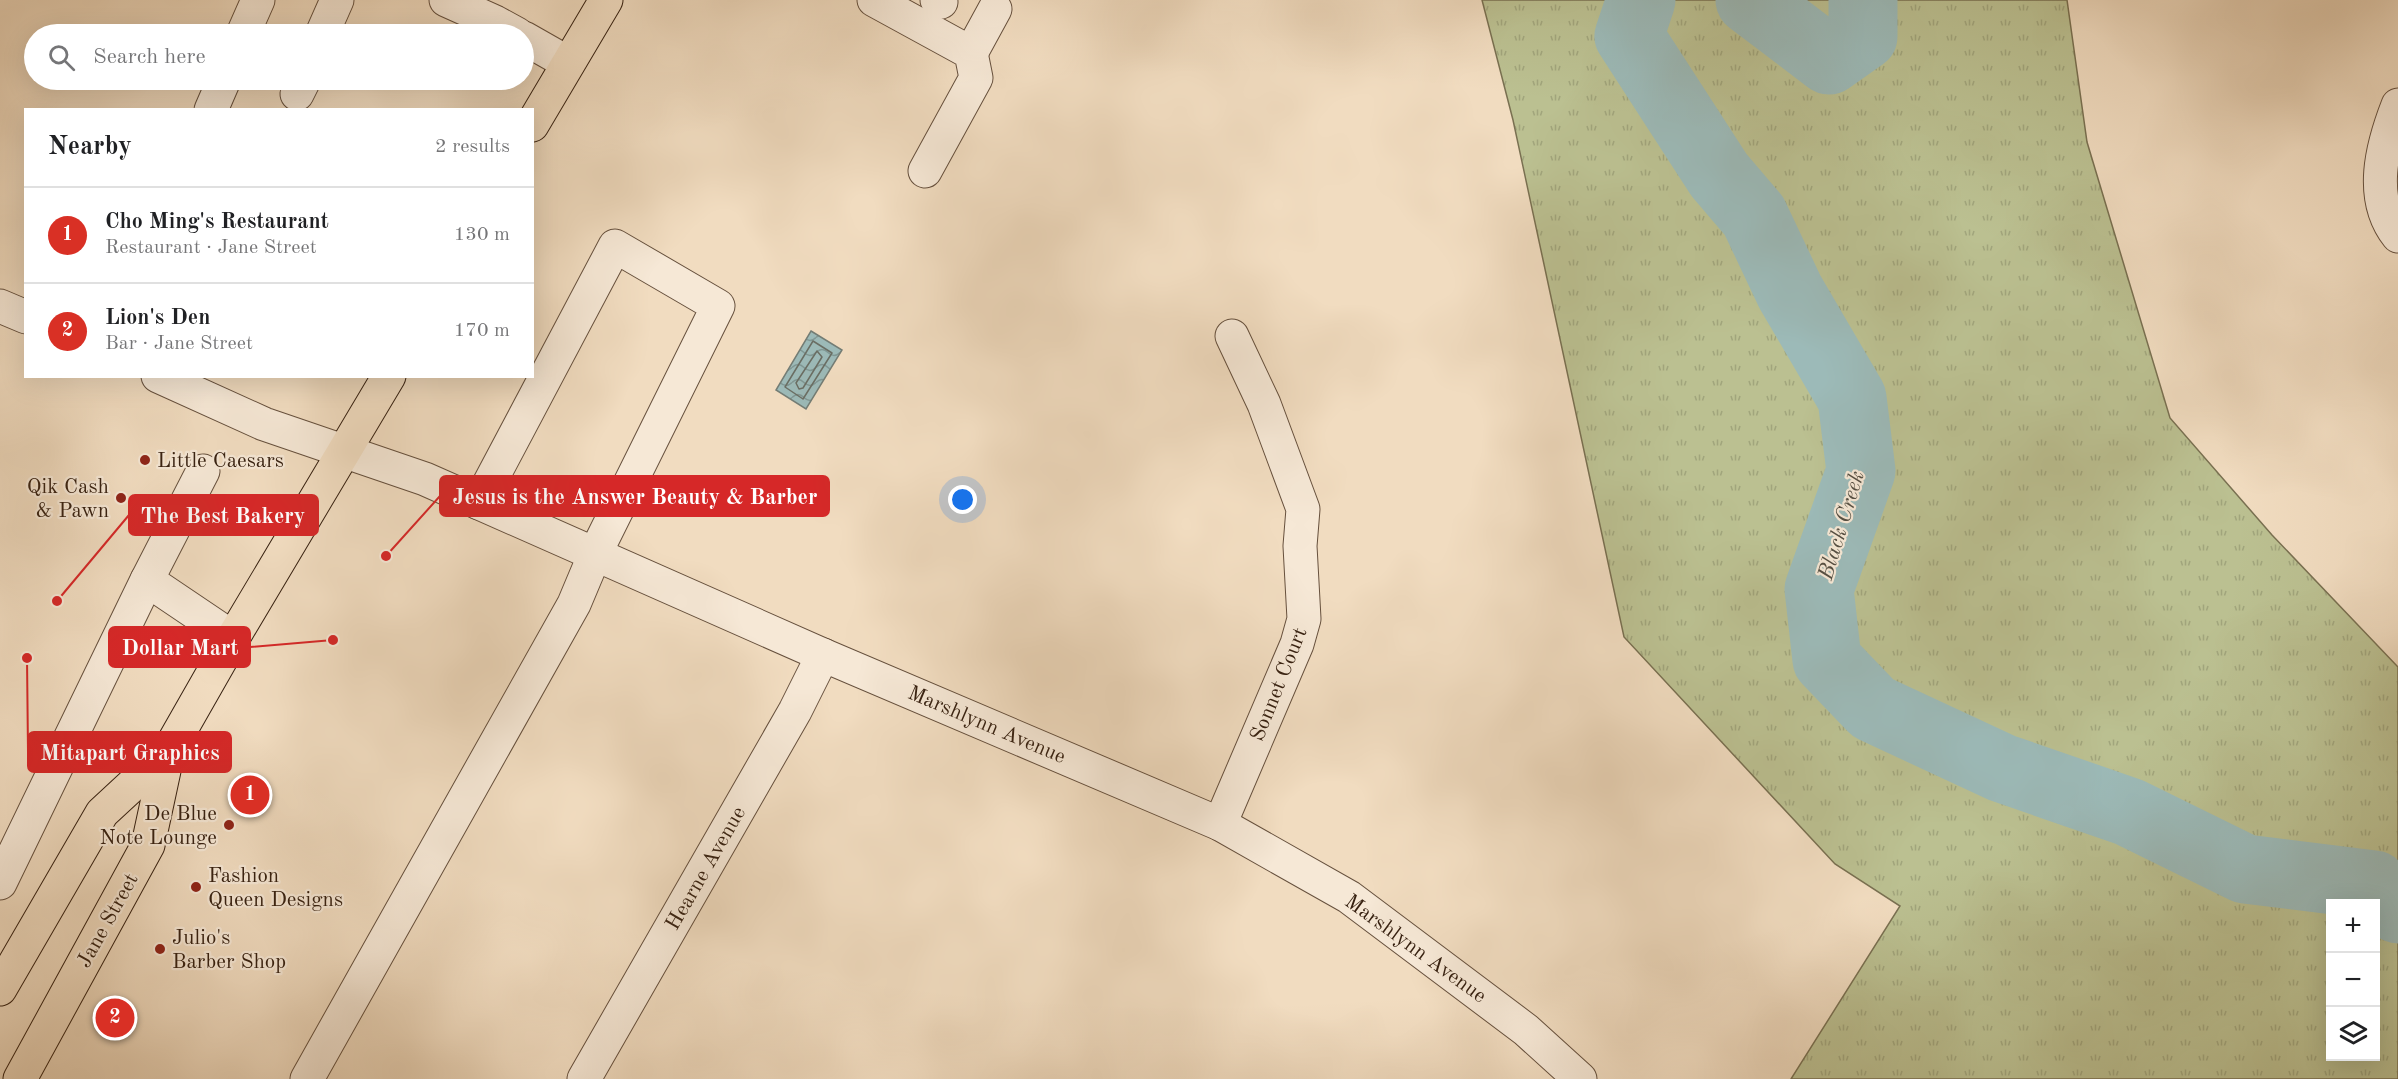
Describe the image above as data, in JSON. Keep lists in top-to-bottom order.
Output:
{
  "streets": {
    "main road": ["Jane Street"],
    "street": ["Sonnet Court", "Marshlynn Avenue", "Hearne Avenue"]
  },
  "crossings": [
    ["Sonnet Court", "Marshlynn Avenue"],
    ["Marshlynn Avenue", "Hearne Avenue"],
    ["Marshlynn Avenue", "Jane Street"]
  ],
  "water": ["Black Creek"],
  "places": [
    "Little Caesars",
    "Qik Cash & Pawn",
    "Jesus is the Answer Beauty & Barber",
    "The Best Bakery",
    "Dollar Mart",
    "Mitapart Graphics",
    "De Blue Note Lounge",
    "Fashion Queen Designs",
    "Julio's Barber Shop"
  ],
  "page": {
    "search": "Search here",
    "heading": ["Nearby", "2 results"],
    "list": [
      {
        "mark": "1",
        "name": "Cho Ming's Restaurant",
        "note": "Restaurant · Jane Street",
        "value": "130 m"
      },
      {
        "mark": "2",
        "name": "Lion's Den",
        "note": "Bar · Jane Street",
        "value": "170 m"
      }
    ],
    "pins": ["1", "2"],
    "map_buttons": ["+", "−"]
  }
}
